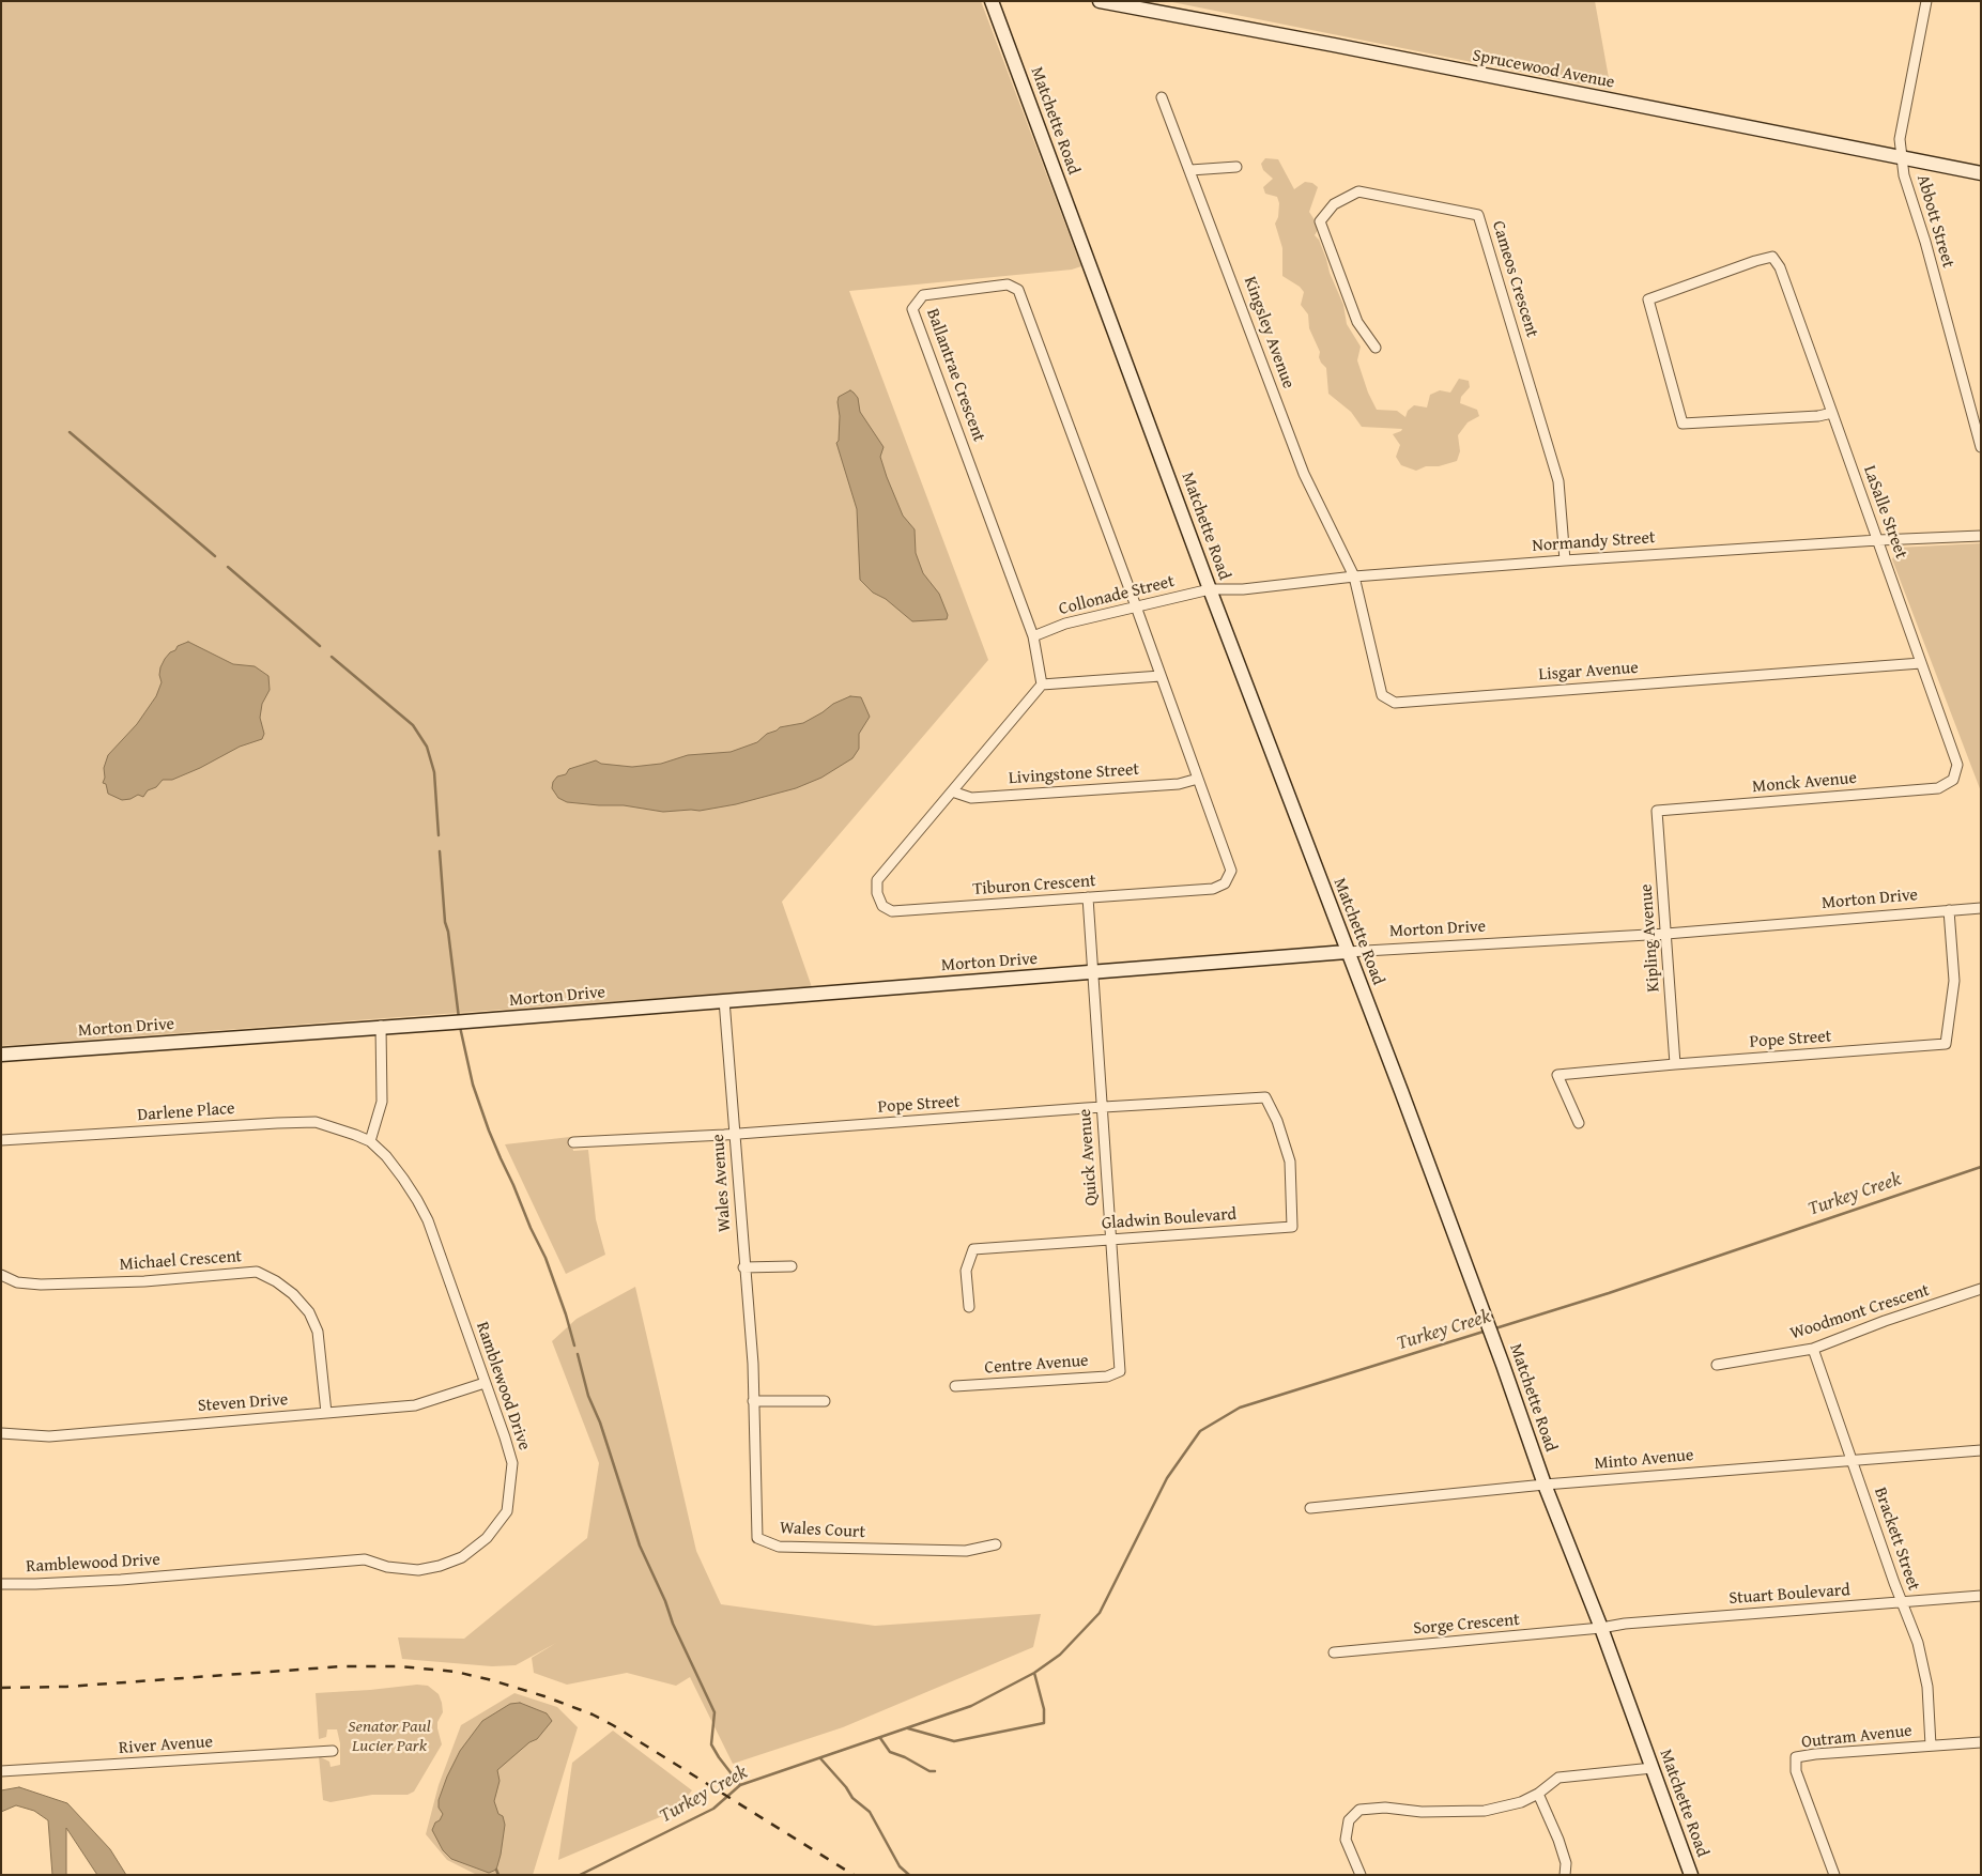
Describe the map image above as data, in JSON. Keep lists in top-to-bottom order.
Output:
{
  "streets": {
    "street": [
      "Sprucewood Avenue",
      "Matchette Road",
      "Abbott Street",
      "Cameos Crescent",
      "Kingsley Avenue",
      "Ballantrae Crescent",
      "LaSalle Street",
      "Normandy Street",
      "Collonade Street",
      "Lisgar Avenue",
      "Livingstone Street",
      "Monck Avenue",
      "Tiburon Crescent",
      "Morton Drive",
      "Kipling Avenue",
      "Pope Street",
      "Darlene Place",
      "Quick Avenue",
      "Wales Avenue",
      "Gladwin Boulevard",
      "Michael Crescent",
      "Woodmont Crescent",
      "Centre Avenue",
      "Ramblewood Drive",
      "Steven Drive",
      "Minto Avenue",
      "Wales Court",
      "Brackett Street",
      "Stuart Boulevard",
      "Sorge Crescent",
      "Outram Avenue",
      "River Avenue"
    ]
  },
  "crossings": [
    ["Sprucewood Avenue", "Abbott Street"],
    ["Matchette Road", "Normandy Street"],
    ["Matchette Road", "Collonade Street"],
    ["Matchette Road", "Morton Drive"],
    ["Matchette Road", "Minto Avenue"],
    ["Matchette Road", "Stuart Boulevard"],
    ["Matchette Road", "Sorge Crescent"],
    ["Cameos Crescent", "Normandy Street"],
    ["Kingsley Avenue", "Normandy Street"],
    ["Kingsley Avenue", "Lisgar Avenue"],
    ["Ballantrae Crescent", "Collonade Street"],
    ["Ballantrae Crescent", "Tiburon Crescent"],
    ["LaSalle Street", "Normandy Street"],
    ["LaSalle Street", "Lisgar Avenue"],
    ["LaSalle Street", "Monck Avenue"],
    ["Normandy Street", "Collonade Street"],
    ["Normandy Street", "Lisgar Avenue"],
    ["Collonade Street", "Tiburon Crescent"],
    ["Livingstone Street", "Tiburon Crescent"],
    ["Monck Avenue", "Kipling Avenue"],
    ["Tiburon Crescent", "Quick Avenue"],
    ["Morton Drive", "Kipling Avenue"],
    ["Morton Drive", "Pope Street"],
    ["Morton Drive", "Quick Avenue"],
    ["Morton Drive", "Wales Avenue"],
    ["Kipling Avenue", "Pope Street"],
    ["Pope Street", "Quick Avenue"],
    ["Pope Street", "Wales Avenue"],
    ["Pope Street", "Gladwin Boulevard"],
    ["Darlene Place", "Ramblewood Drive"],
    ["Quick Avenue", "Gladwin Boulevard"],
    ["Quick Avenue", "Centre Avenue"],
    ["Wales Avenue", "Wales Court"],
    ["Michael Crescent", "Steven Drive"],
    ["Woodmont Crescent", "Brackett Street"],
    ["Ramblewood Drive", "Steven Drive"],
    ["Minto Avenue", "Brackett Street"],
    ["Brackett Street", "Stuart Boulevard"],
    ["Brackett Street", "Outram Avenue"],
    ["Stuart Boulevard", "Sorge Crescent"]
  ],
  "water": ["Turkey Creek"],
  "parks": ["Senator Paul Lucier Park"]
}
